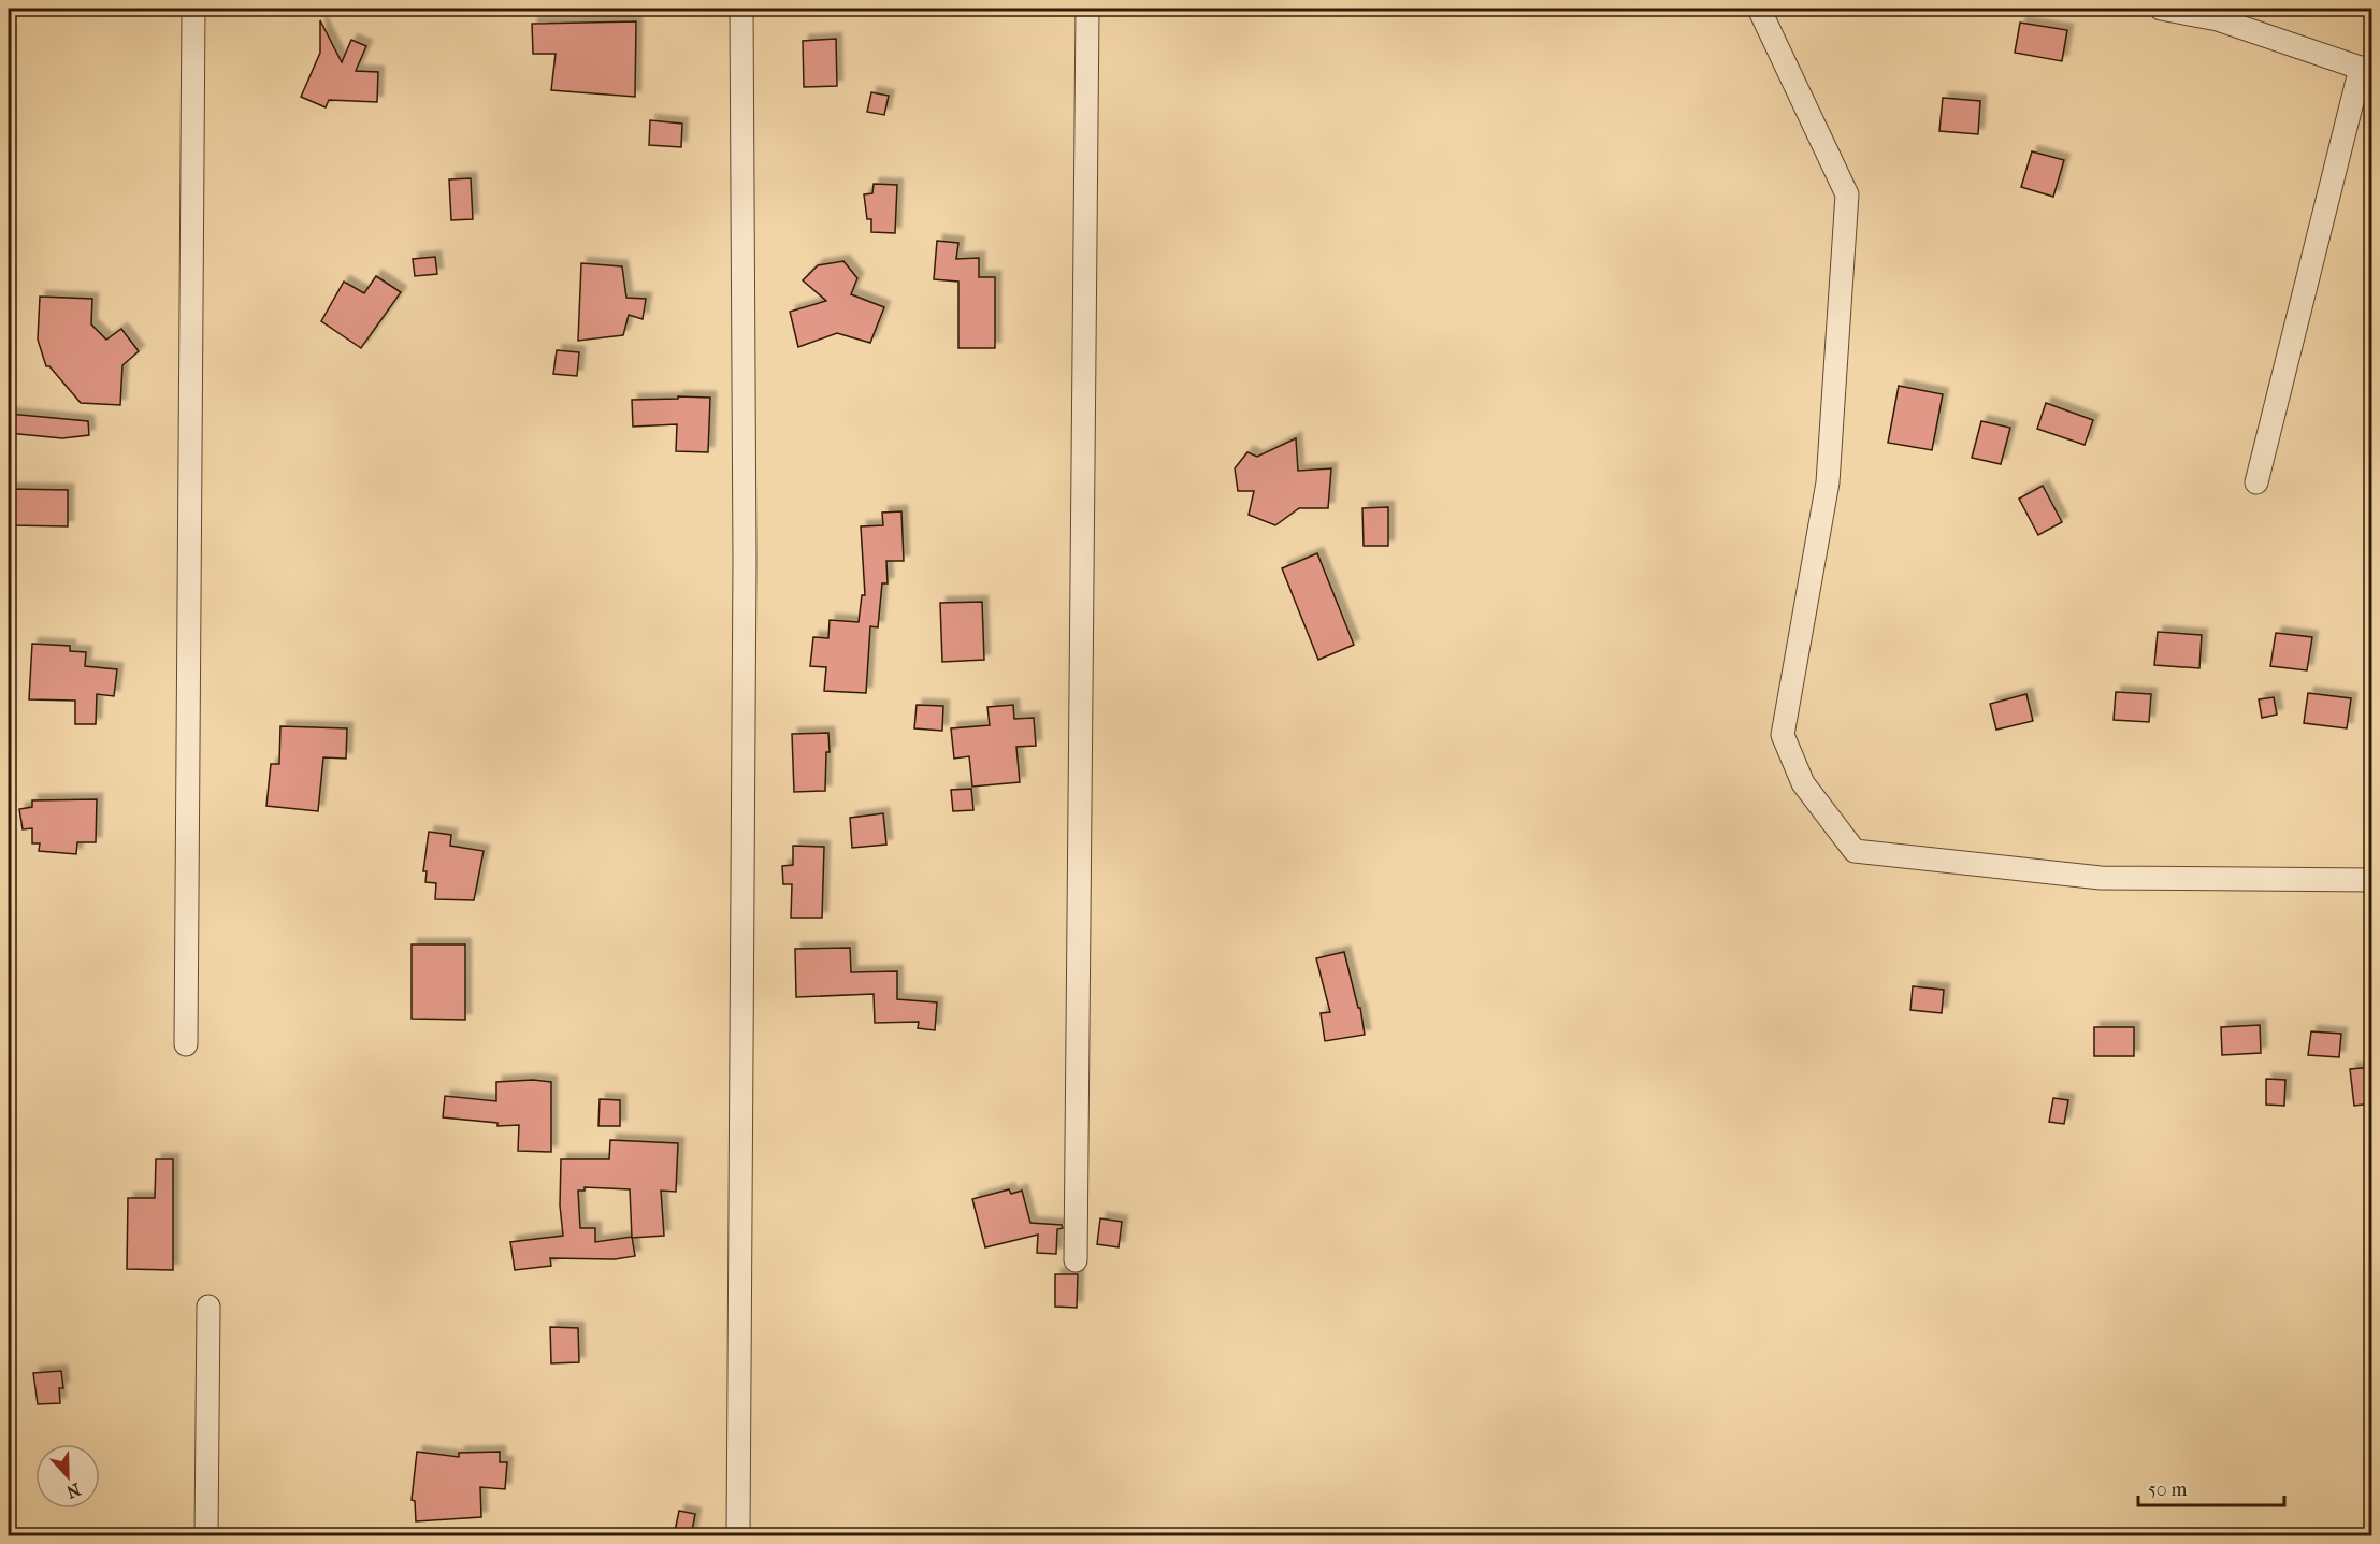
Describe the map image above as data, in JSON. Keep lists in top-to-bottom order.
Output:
{
  "scale_bar": "50 m",
  "north": "bottom"
}
